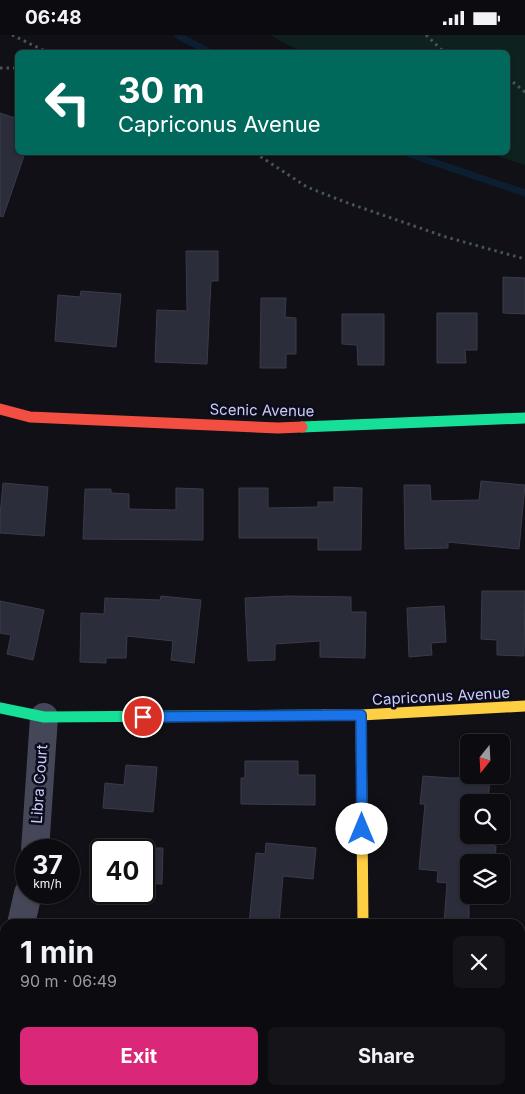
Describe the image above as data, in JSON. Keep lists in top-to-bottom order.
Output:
{
  "streets": {
    "street": ["Scenic Avenue", "Capriconus Avenue", "Libra Court"]
  },
  "crossings": [
    ["Capriconus Avenue", "Libra Court"]
  ],
  "north": "bottom",
  "page": {
    "status": "06:48",
    "turn": ["30 m", "Capriconus Avenue"],
    "speed": "37 km/h",
    "limit": "40",
    "heading": ["1 min", "90 m · 06:49"],
    "buttons": ["Exit", "Share"]
  }
}
